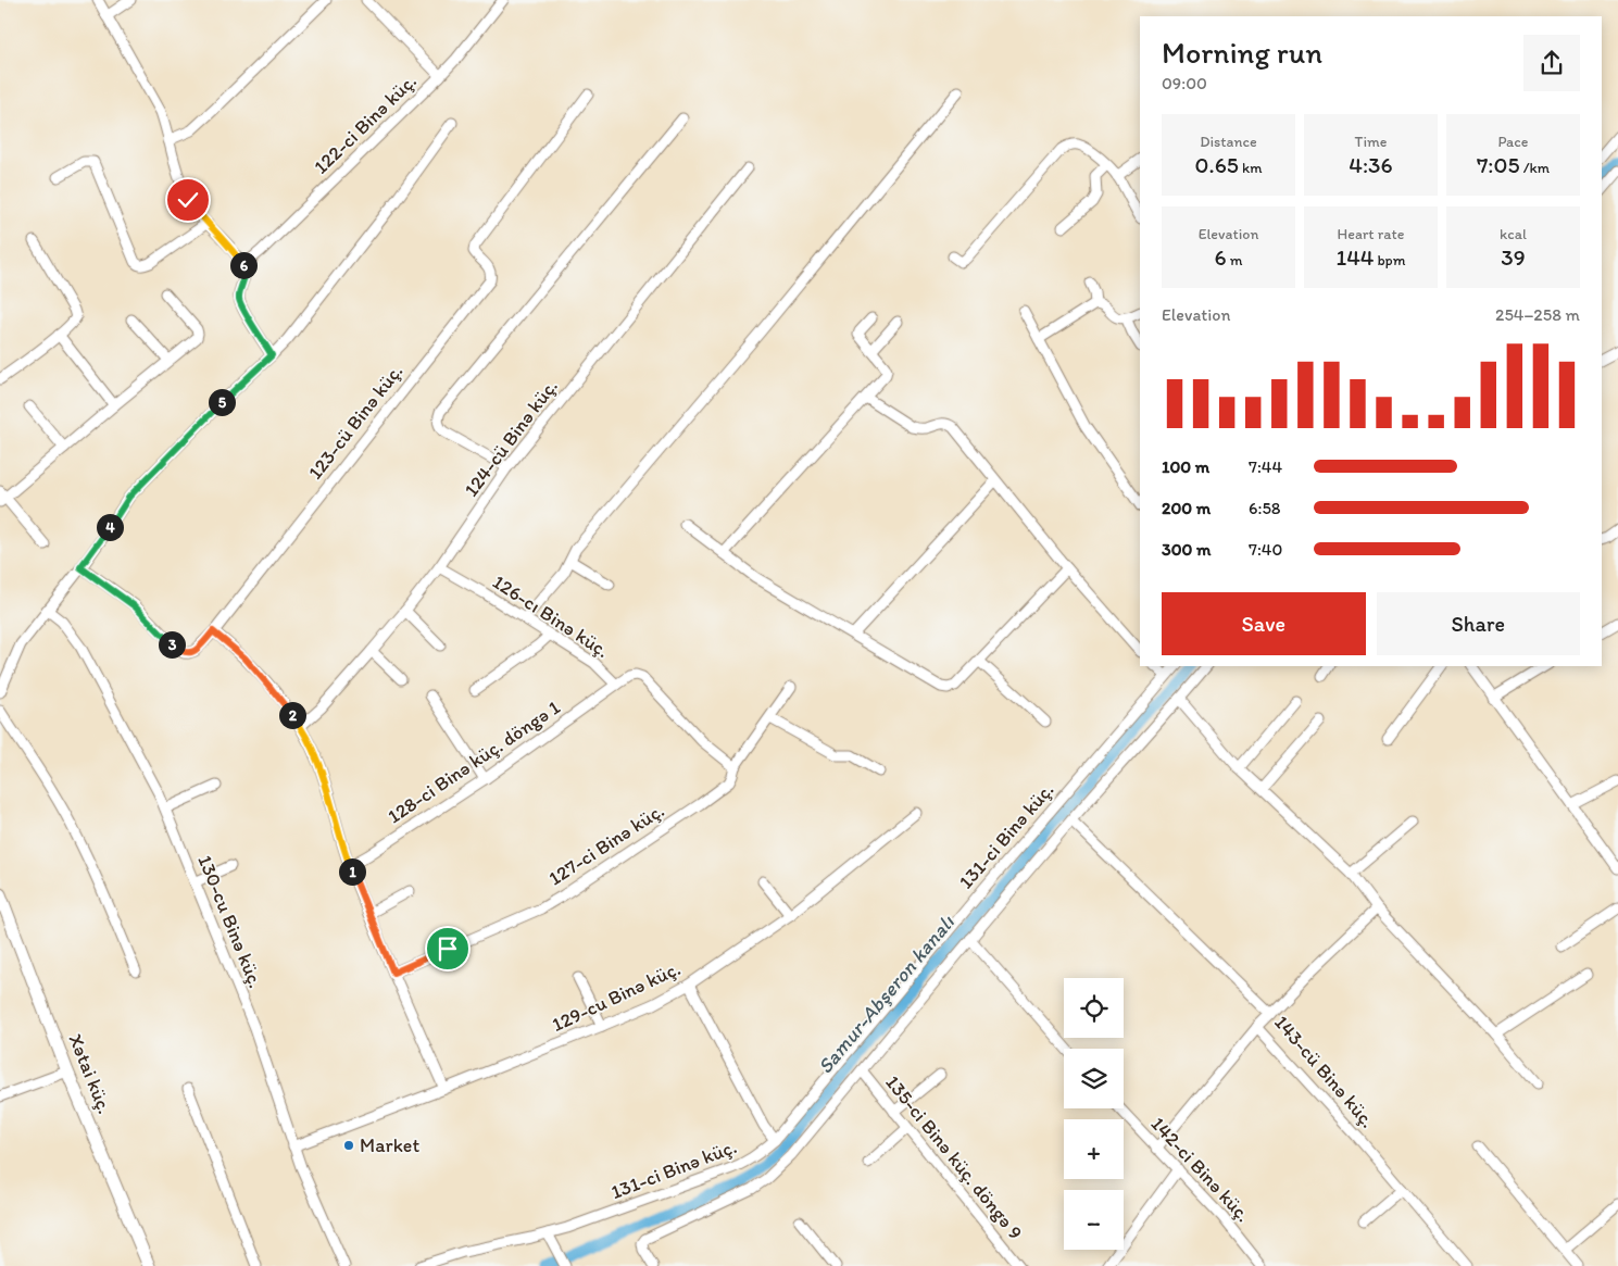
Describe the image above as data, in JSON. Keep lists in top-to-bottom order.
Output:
{
  "streets": {
    "street": [
      "122-ci Binə küç.",
      "123-cü Binə küç.",
      "124-cü Binə küç.",
      "126-cı Binə küç.",
      "128-ci Binə küç. döngə 1",
      "131-ci Binə küç.",
      "127-ci Binə küç.",
      "130-cu Binə küç.",
      "129-cu Binə küç.",
      "143-cü Binə küç.",
      "Xətai küç.",
      "135-ci Binə küç. döngə 9",
      "142-ci Binə küç."
    ]
  },
  "crossings": [
    ["124-cü Binə küç.", "126-cı Binə küç."],
    ["126-cı Binə küç.", "128-ci Binə küç. döngə 1"],
    ["126-cı Binə küç.", "127-ci Binə küç."],
    ["130-cu Binə küç.", "129-cu Binə küç."]
  ],
  "water": ["Samur-Abşeron kanalı"],
  "places": ["Market"],
  "page": {
    "heading": ["Morning run", "09:00"],
    "stats": [
      ["Distance", "0.65 km"],
      ["Time", "4:36"],
      ["Pace", "7:05 /km"],
      ["Elevation", "6 m"],
      ["Heart rate", "144 bpm"],
      ["kcal", "39"]
    ],
    "pins": [
      "6",
      "5",
      "4",
      "3",
      "2",
      "1"
    ],
    "chart": ["Elevation", "254–258 m"],
    "list": [
      {
        "name": "100 m",
        "note": "7:44"
      },
      {
        "name": "200 m",
        "note": "6:58"
      },
      {
        "name": "300 m",
        "note": "7:40"
      }
    ],
    "buttons": ["Save", "Share"],
    "map_buttons": ["+", "−"]
  }
}
